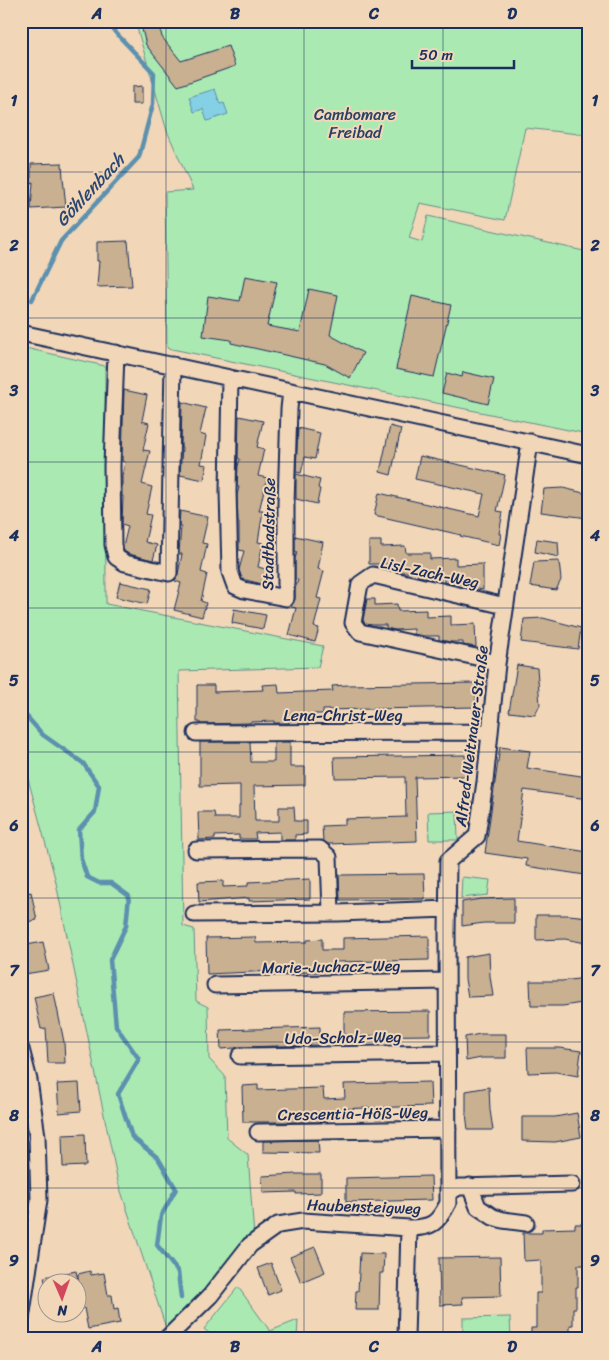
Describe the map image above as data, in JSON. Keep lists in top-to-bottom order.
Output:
{
  "streets": {
    "street": [
      "Stadtbadstraße",
      "Lisl-Zach-Weg",
      "Lena-Christ-Weg",
      "Alfred-Weitnauer-Straße",
      "Marie-Juchacz-Weg",
      "Udo-Scholz-Weg",
      "Crescentia-Höß-Weg",
      "Haubensteigweg"
    ]
  },
  "crossings": [
    ["Lisl-Zach-Weg", "Alfred-Weitnauer-Straße"],
    ["Lena-Christ-Weg", "Alfred-Weitnauer-Straße"],
    ["Alfred-Weitnauer-Straße", "Marie-Juchacz-Weg"],
    ["Alfred-Weitnauer-Straße", "Udo-Scholz-Weg"],
    ["Alfred-Weitnauer-Straße", "Crescentia-Höß-Weg"],
    ["Alfred-Weitnauer-Straße", "Haubensteigweg"]
  ],
  "water": ["Göhlenbach"],
  "parks": ["Cambomare Freibad"],
  "scale_bar": "50 m",
  "north": "bottom",
  "grid": {
    "columns": [
      "A",
      "B",
      "C",
      "D"
    ],
    "rows": [
      "1",
      "2",
      "3",
      "4",
      "5",
      "6",
      "7",
      "8",
      "9"
    ]
  }
}
